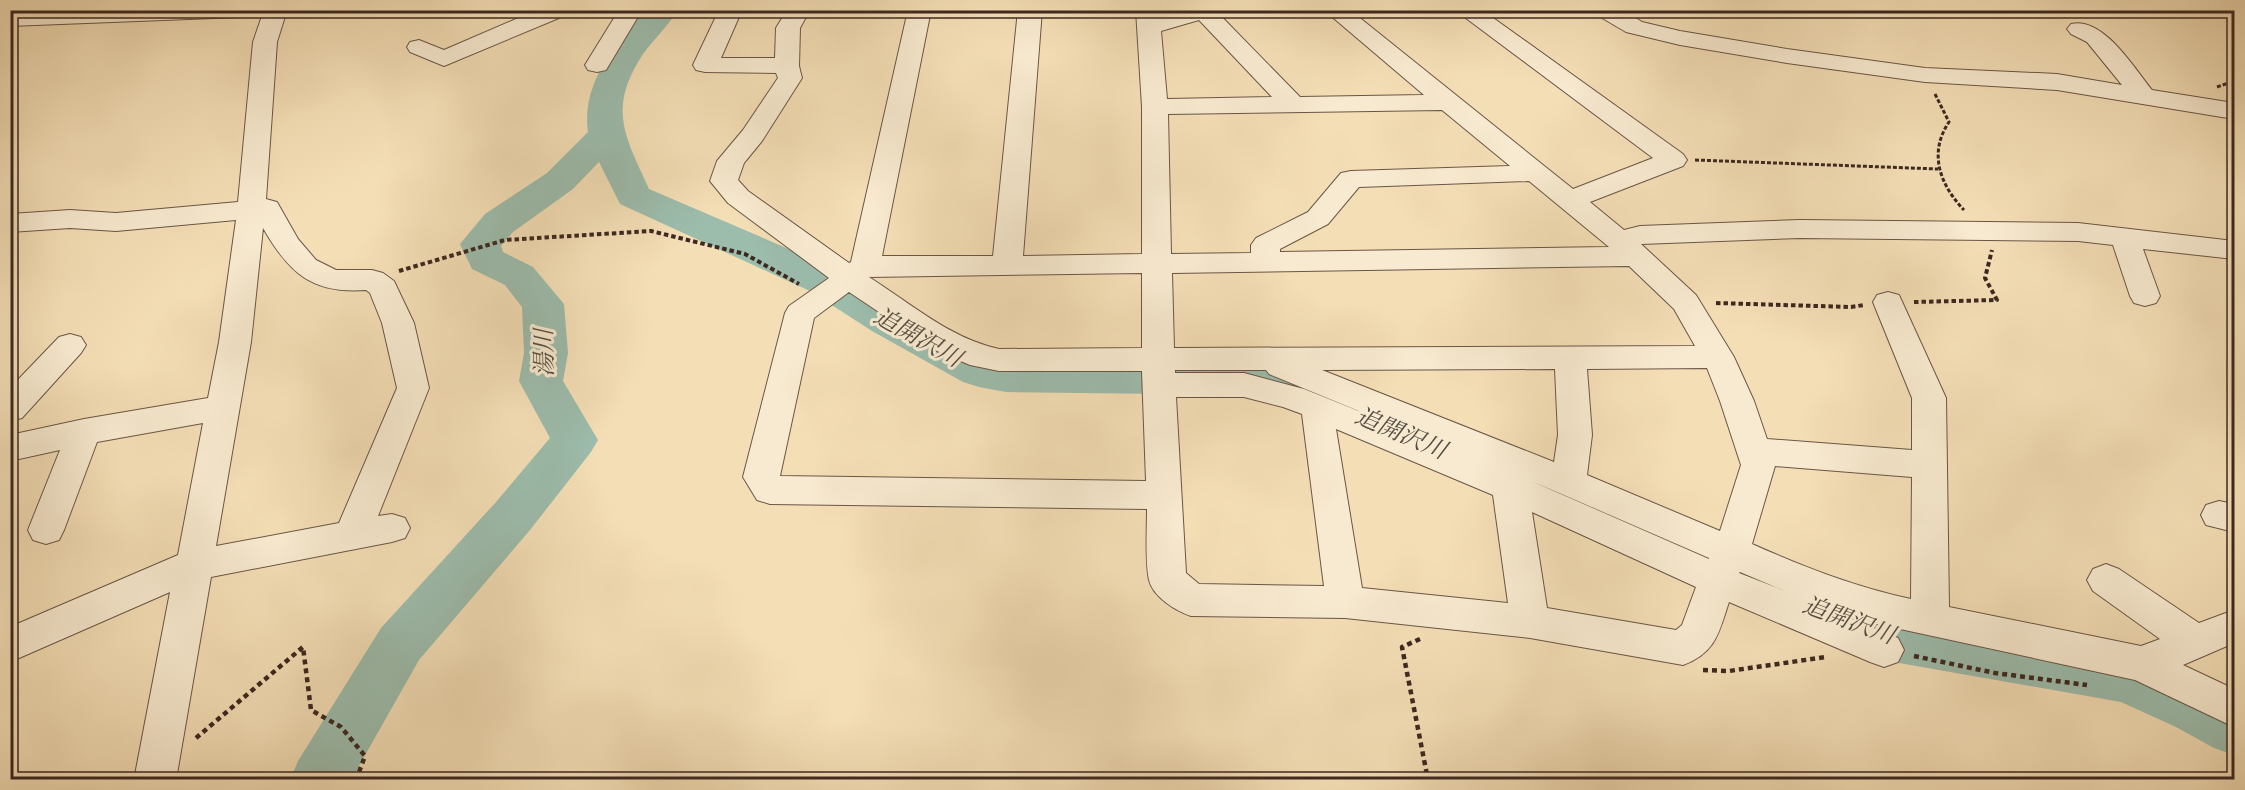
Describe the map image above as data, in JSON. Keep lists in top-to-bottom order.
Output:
{
  "water": ["追開沢川", "湯川"]
}
